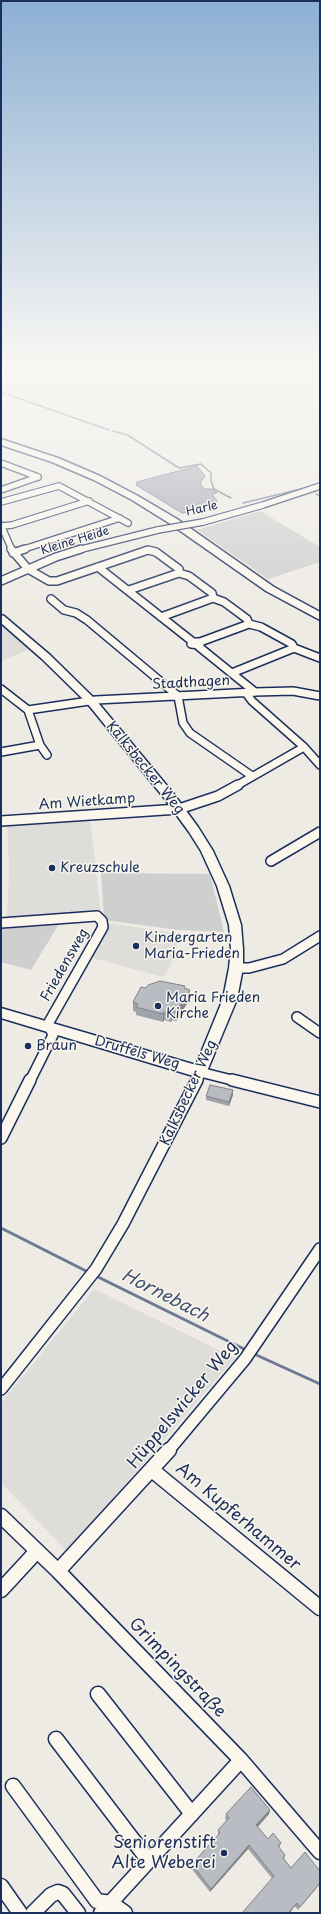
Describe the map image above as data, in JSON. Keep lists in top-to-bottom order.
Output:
{
  "streets": {
    "street": [
      "Harle",
      "Kleine Heide",
      "Stadthagen",
      "Kalksbecker Weg",
      "Am Wietkamp",
      "Friedensweg",
      "Druffels Weg",
      "Hüppelswicker Weg",
      "Am Kupferhammer",
      "Grimpingstraße"
    ]
  },
  "crossings": [
    ["Harle", "Kleine Heide"],
    ["Stadthagen", "Kalksbecker Weg"],
    ["Kalksbecker Weg", "Am Wietkamp"],
    ["Kalksbecker Weg", "Druffels Weg"],
    ["Friedensweg", "Druffels Weg"],
    ["Hüppelswicker Weg", "Am Kupferhammer"],
    ["Hüppelswicker Weg", "Grimpingstraße"]
  ],
  "water": ["Hornebach"],
  "places": [
    "Kreuzschule",
    "Kindergarten Maria-Frieden",
    "Maria Frieden Kirche",
    "Braun",
    "Seniorenstift Alte Weberei"
  ]
}
